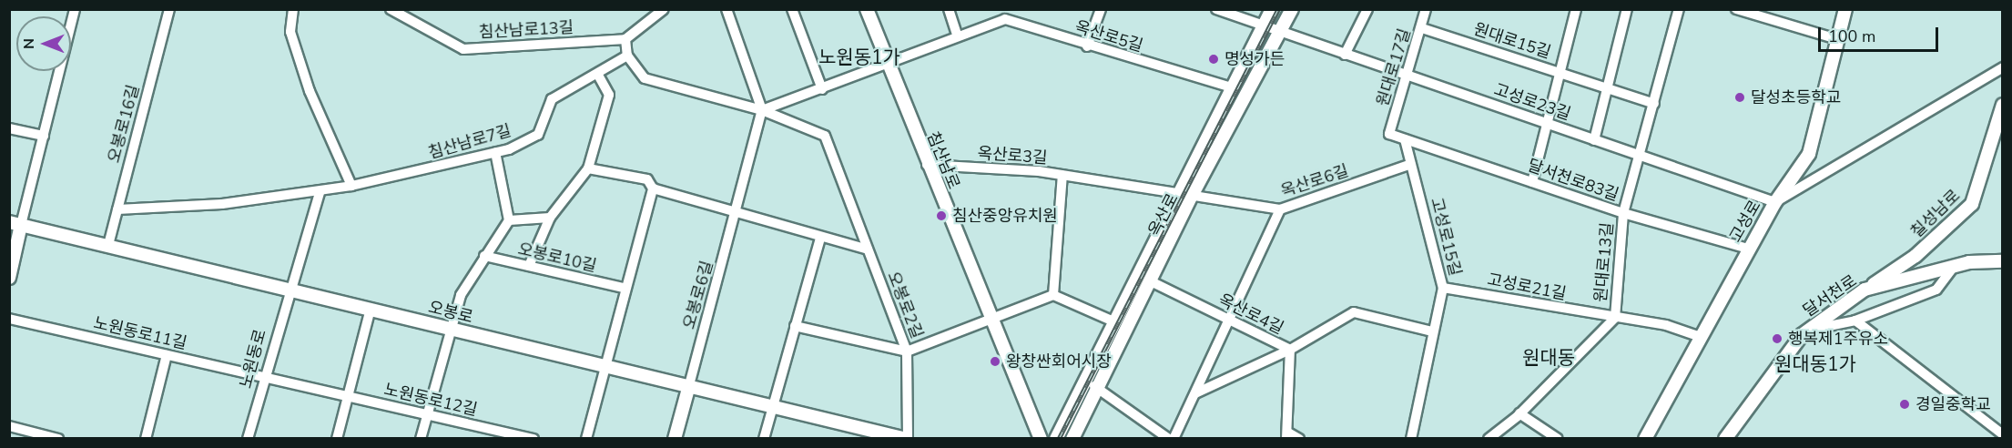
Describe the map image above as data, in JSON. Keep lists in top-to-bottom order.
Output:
{
  "streets": {
    "main road": [
      "침산남로",
      "칠성남로",
      "옥산로",
      "고성로",
      "달서천로",
      "오봉로"
    ],
    "street": [
      "침산남로13길",
      "옥산로5길",
      "원대로15길",
      "원대로17길",
      "고성로23길",
      "오봉로16길",
      "침산남로7길",
      "옥산로3길",
      "달서천로83길",
      "옥산로6길",
      "고성로15길",
      "오봉로10길",
      "원대로13길",
      "고성로21길",
      "오봉로6길",
      "오봉로2길",
      "옥산로4길",
      "노원동로11길",
      "노원동로",
      "노원동로12길"
    ]
  },
  "crossings": [
    ["옥산로5길", "침산남로"],
    ["원대로15길", "원대로17길"],
    ["원대로15길", "고성로23길"],
    ["원대로15길", "달서천로83길"],
    ["원대로17길", "고성로23길"],
    ["원대로17길", "달서천로83길"],
    ["고성로23길", "옥산로"],
    ["고성로23길", "고성로"],
    ["고성로23길", "원대로13길"],
    ["오봉로16길", "침산남로7길"],
    ["오봉로16길", "오봉로"],
    ["침산남로7길", "오봉로10길"],
    ["옥산로3길", "침산남로"],
    ["옥산로3길", "옥산로6길"],
    ["옥산로3길", "옥산로"],
    ["달서천로83길", "고성로"],
    ["달서천로83길", "고성로15길"],
    ["달서천로83길", "원대로13길"],
    ["옥산로6길", "옥산로"],
    ["옥산로6길", "고성로15길"],
    ["칠성남로", "달서천로"],
    ["옥산로", "옥산로4길"],
    ["고성로", "고성로21길"],
    ["고성로15길", "고성로21길"],
    ["고성로15길", "옥산로4길"],
    ["오봉로10길", "오봉로"],
    ["오봉로10길", "노원동로12길"],
    ["원대로13길", "고성로21길"],
    ["오봉로6길", "오봉로2길"],
    ["오봉로6길", "오봉로"],
    ["오봉로2길", "오봉로"],
    ["오봉로", "노원동로"],
    ["노원동로11길", "노원동로"],
    ["노원동로11길", "노원동로12길"],
    ["노원동로", "노원동로12길"]
  ],
  "districts": ["노원동1가", "원대동", "원대동1가"],
  "places": [
    "명성가든",
    "달성초등학교",
    "침산중앙유치원",
    "행복제1주유소",
    "왕창싼회어시장",
    "경일중학교"
  ],
  "scale_bar": "100 m",
  "north": "left"
}
